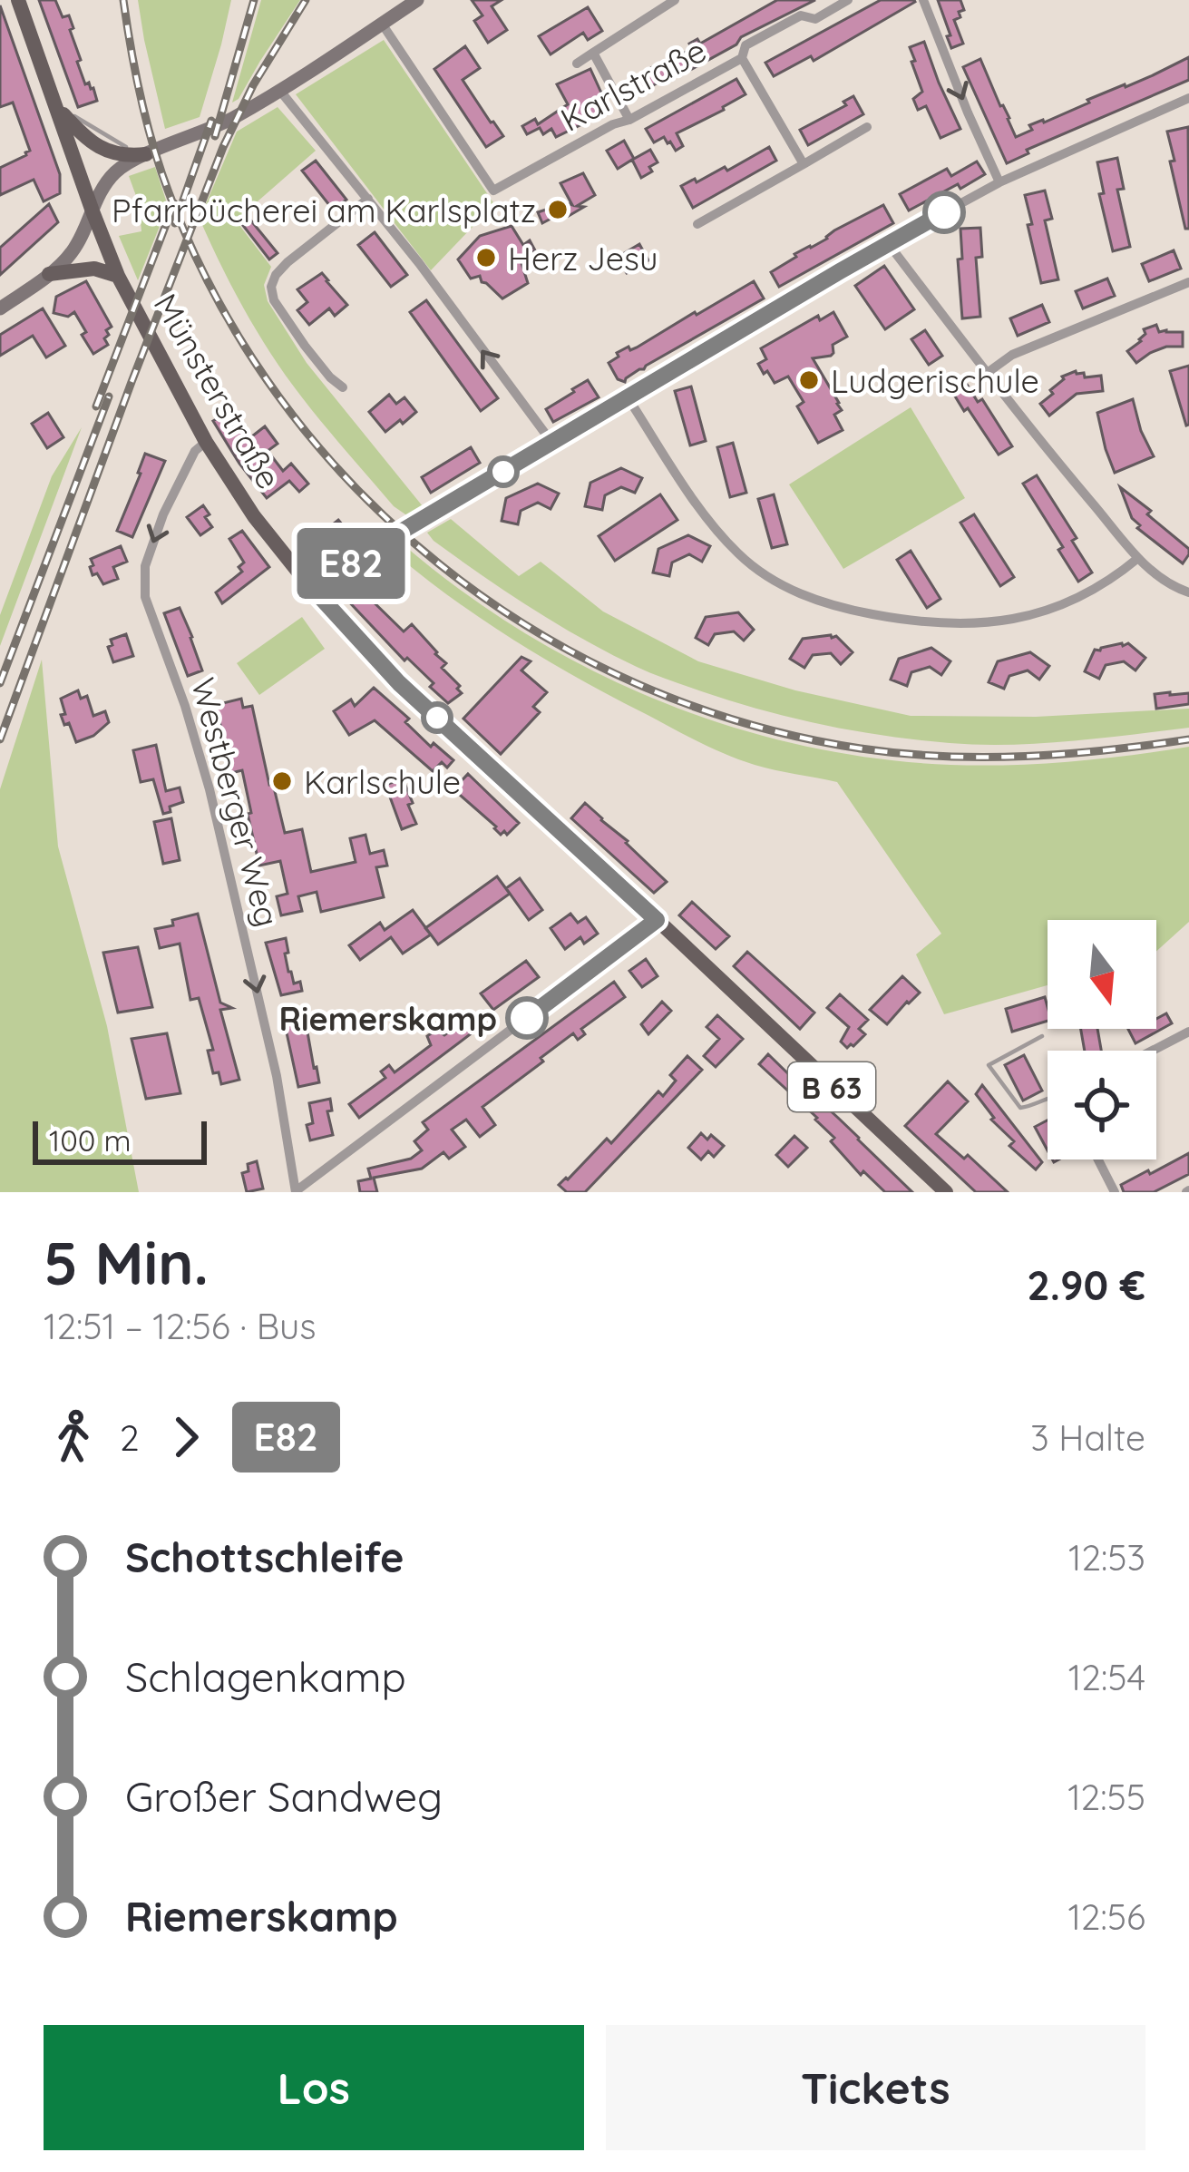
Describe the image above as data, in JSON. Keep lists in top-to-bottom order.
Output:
{
  "streets": {
    "main road": ["Münsterstraße", "B 63"],
    "street": ["Karlstraße", "Westberger Weg"]
  },
  "crossings": [
    ["Münsterstraße", "Westberger Weg"]
  ],
  "one_way": ["Westberger Weg"],
  "places": [
    "Pfarrbücherei am Karlsplatz",
    "Herz Jesu",
    "Ludgerischule",
    "Karlschule",
    "Riemerskamp"
  ],
  "lines": ["bus line E82"],
  "scale_bar": "100 m",
  "north": "bottom",
  "page": {
    "on_map": "E82",
    "scale": "100 m",
    "heading": ["5 Min.", "12:51 – 12:56 · Bus", "2.90 €"],
    "legs": ["2", "E82", "3 Halte"],
    "list": [
      {
        "name": "Schottschleife",
        "value": "12:53"
      },
      {
        "name": "Schlagenkamp",
        "value": "12:54"
      },
      {
        "name": "Großer Sandweg",
        "value": "12:55"
      },
      {
        "name": "Riemerskamp",
        "value": "12:56"
      }
    ],
    "buttons": ["Los", "Tickets"]
  }
}
